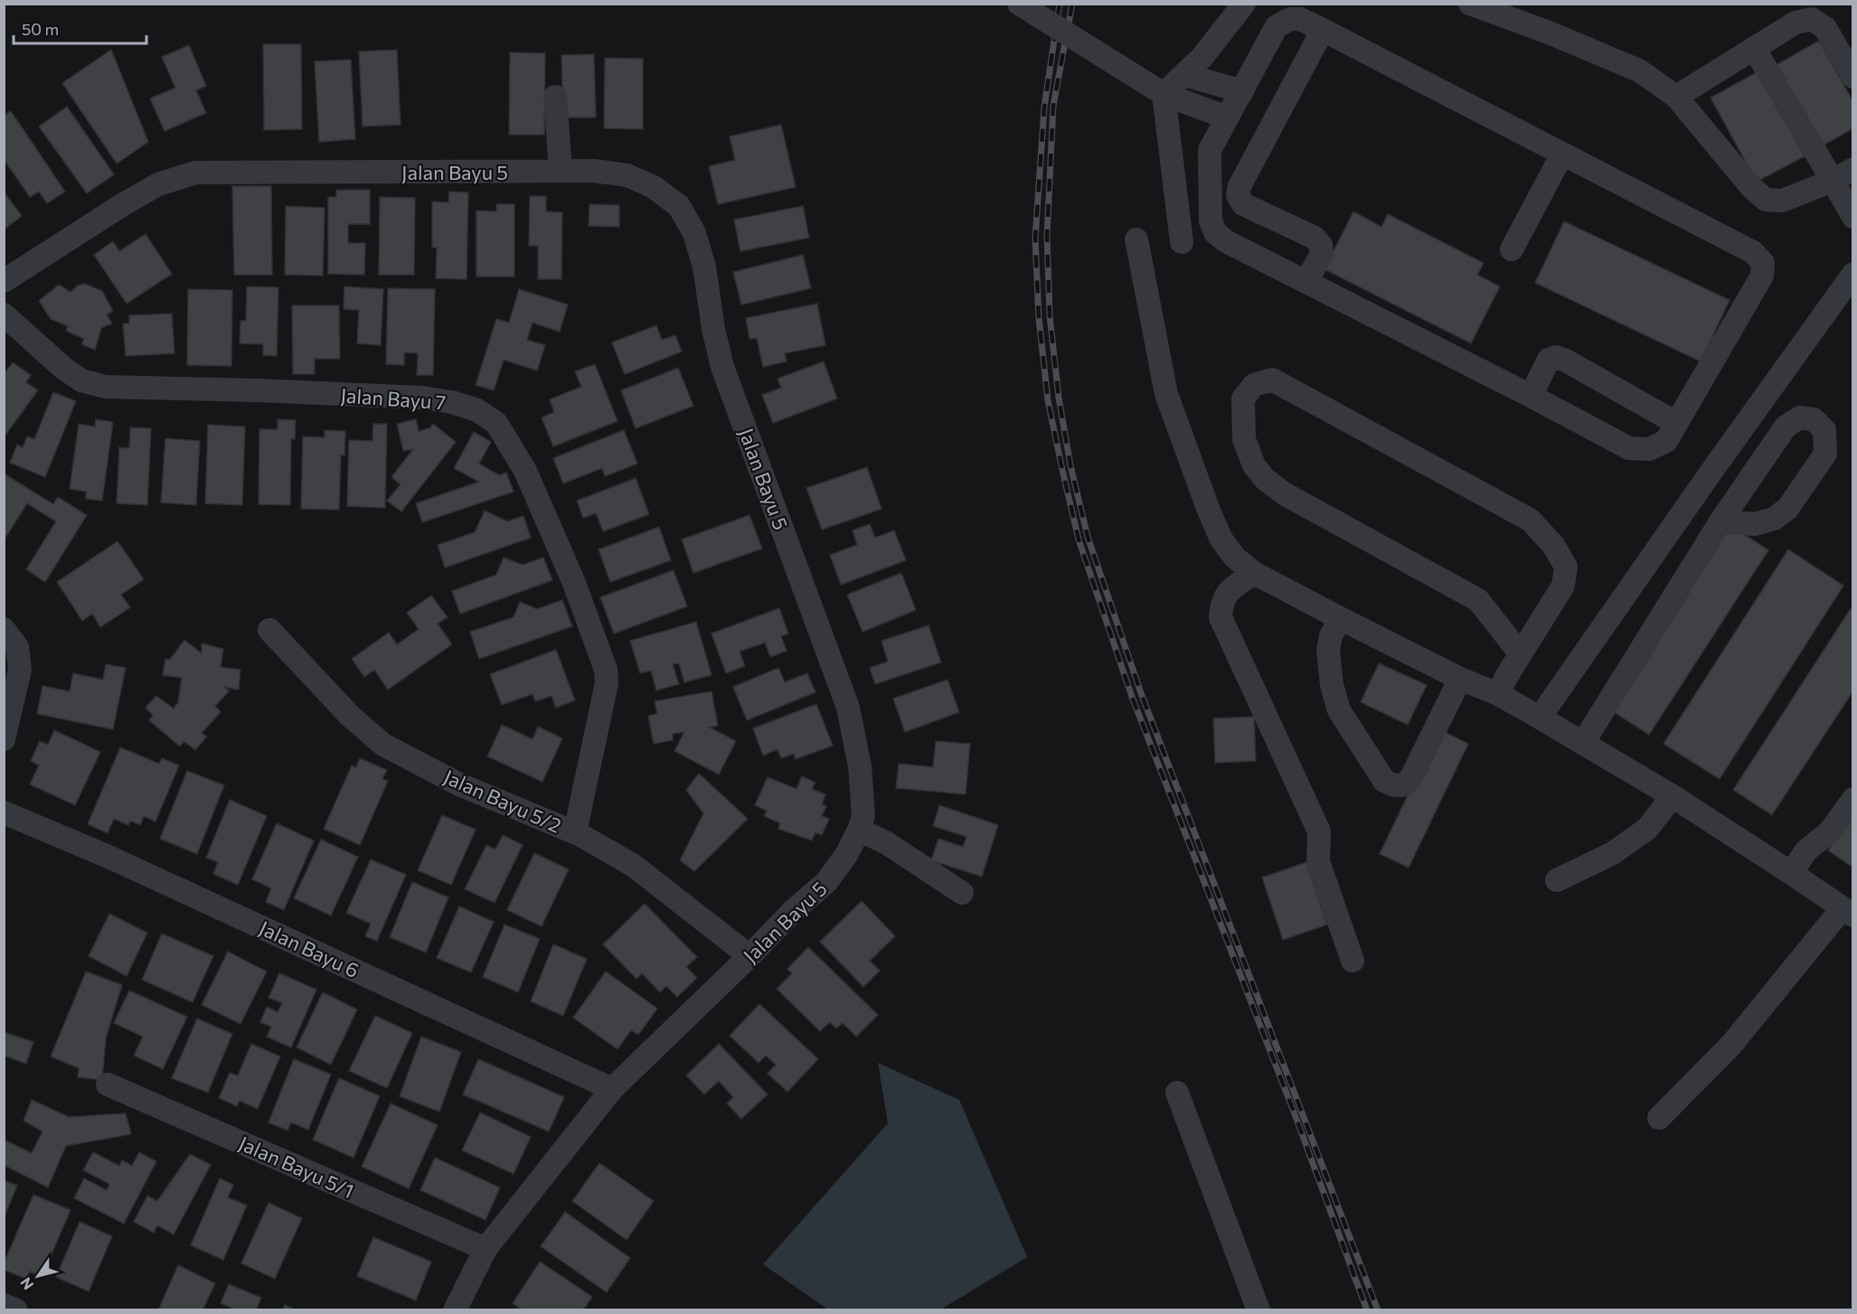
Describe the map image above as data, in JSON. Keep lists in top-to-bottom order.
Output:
{
  "streets": {
    "street": [
      "Jalan Bayu 5",
      "Jalan Bayu 7",
      "Jalan Bayu 5/2",
      "Jalan Bayu 6",
      "Jalan Bayu 5/1"
    ]
  },
  "crossings": [
    ["Jalan Bayu 5", "Jalan Bayu 5/2"],
    ["Jalan Bayu 5", "Jalan Bayu 6"],
    ["Jalan Bayu 5", "Jalan Bayu 5/1"],
    ["Jalan Bayu 7", "Jalan Bayu 5/2"]
  ],
  "scale_bar": "50 m",
  "north": "bottom left"
}
